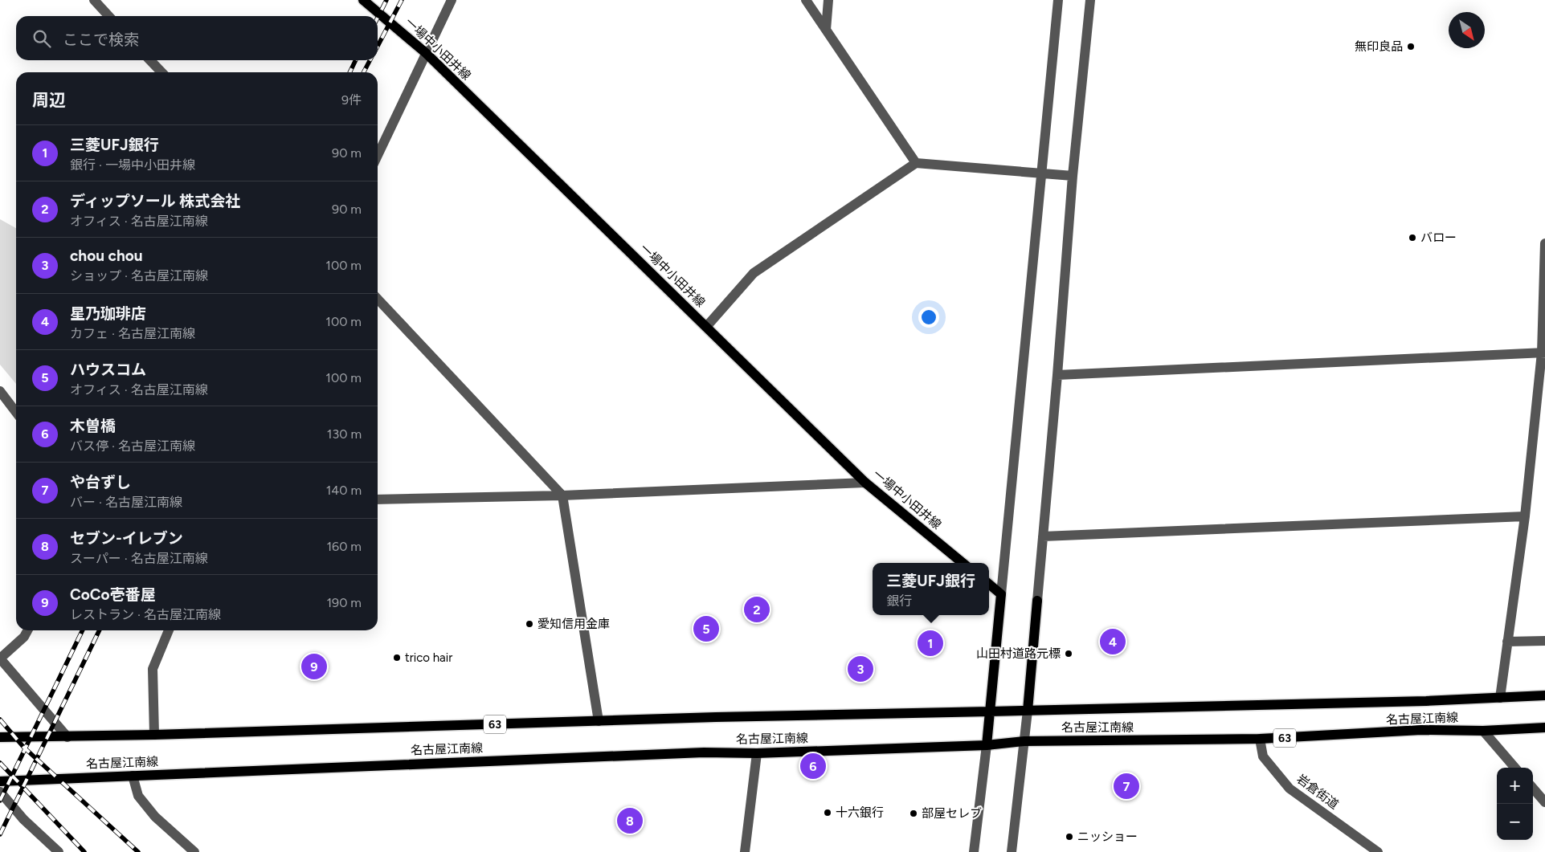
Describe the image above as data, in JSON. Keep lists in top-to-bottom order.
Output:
{
  "streets": {
    "main road": ["一場中小田井線", "名古屋江南線", "63"],
    "street": ["岩倉街道"]
  },
  "crossings": [
    ["名古屋江南線", "岩倉街道"]
  ],
  "places": [
    "無印良品",
    "バロー",
    "愛知信用金庫",
    "山田村道路元標",
    "trico hair",
    "十六銀行",
    "部屋セレブ",
    "ニッショー"
  ],
  "north": "bottom right",
  "page": {
    "search": "ここで検索",
    "heading": ["周辺", "9件"],
    "list": [
      {
        "mark": "1",
        "name": "三菱UFJ銀行",
        "note": "銀行 · 一場中小田井線",
        "value": "90 m"
      },
      {
        "mark": "2",
        "name": "ディップソール 株式会社",
        "note": "オフィス · 名古屋江南線",
        "value": "90 m"
      },
      {
        "mark": "3",
        "name": "chou chou",
        "note": "ショップ · 名古屋江南線",
        "value": "100 m"
      },
      {
        "mark": "4",
        "name": "星乃珈琲店",
        "note": "カフェ · 名古屋江南線",
        "value": "100 m"
      },
      {
        "mark": "5",
        "name": "ハウスコム",
        "note": "オフィス · 名古屋江南線",
        "value": "100 m"
      },
      {
        "mark": "6",
        "name": "木曽橋",
        "note": "バス停 · 名古屋江南線",
        "value": "130 m"
      },
      {
        "mark": "7",
        "name": "や台ずし",
        "note": "バー · 名古屋江南線",
        "value": "140 m"
      },
      {
        "mark": "8",
        "name": "セブン-イレブン",
        "note": "スーパー · 名古屋江南線",
        "value": "160 m"
      },
      {
        "mark": "9",
        "name": "CoCo壱番屋",
        "note": "レストラン · 名古屋江南線",
        "value": "190 m"
      }
    ],
    "popup": ["三菱UFJ銀行", "銀行"],
    "pins": [
      "2",
      "5",
      "4",
      "1",
      "9",
      "3",
      "6",
      "7",
      "8"
    ],
    "map_buttons": ["+", "−"]
  }
}
